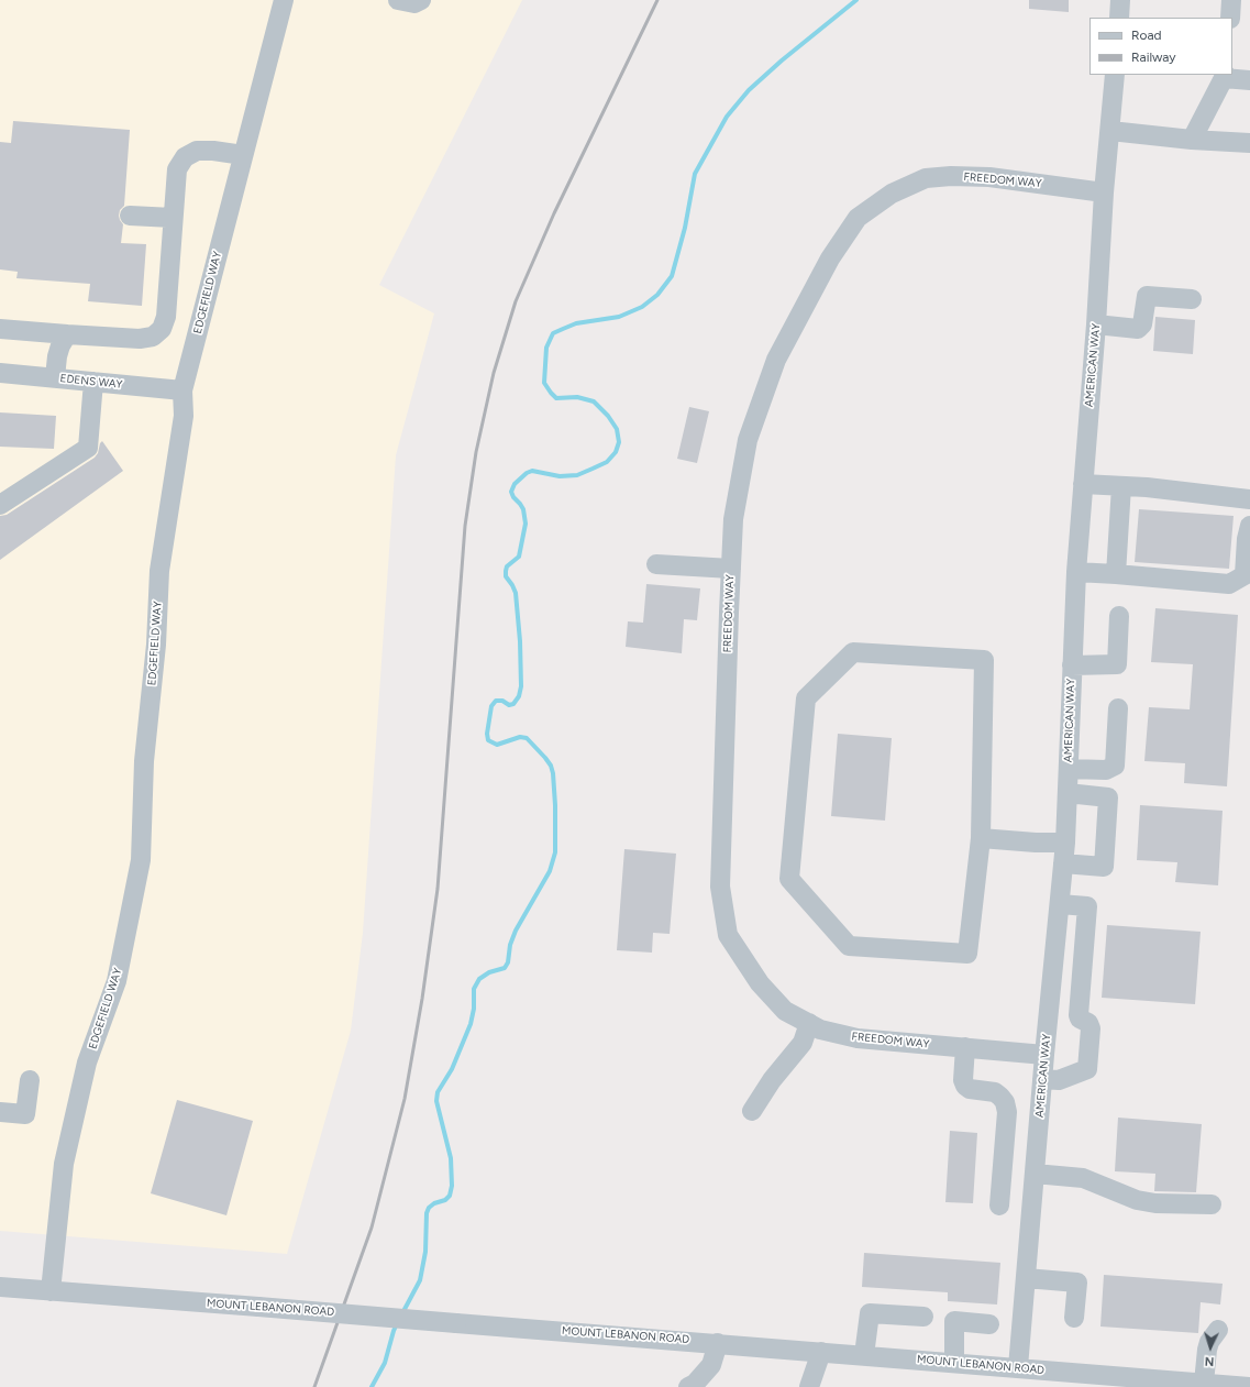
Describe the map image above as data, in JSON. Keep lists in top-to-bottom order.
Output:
{
  "streets": {
    "street": [
      "FREEDOM WAY",
      "EDGEFIELD WAY",
      "AMERICAN WAY",
      "EDENS WAY",
      "MOUNT LEBANON ROAD"
    ]
  },
  "crossings": [
    ["FREEDOM WAY", "AMERICAN WAY"],
    ["EDGEFIELD WAY", "EDENS WAY"],
    ["EDGEFIELD WAY", "MOUNT LEBANON ROAD"],
    ["AMERICAN WAY", "MOUNT LEBANON ROAD"]
  ],
  "legend": ["Road", "Railway"],
  "north": "bottom"
}
